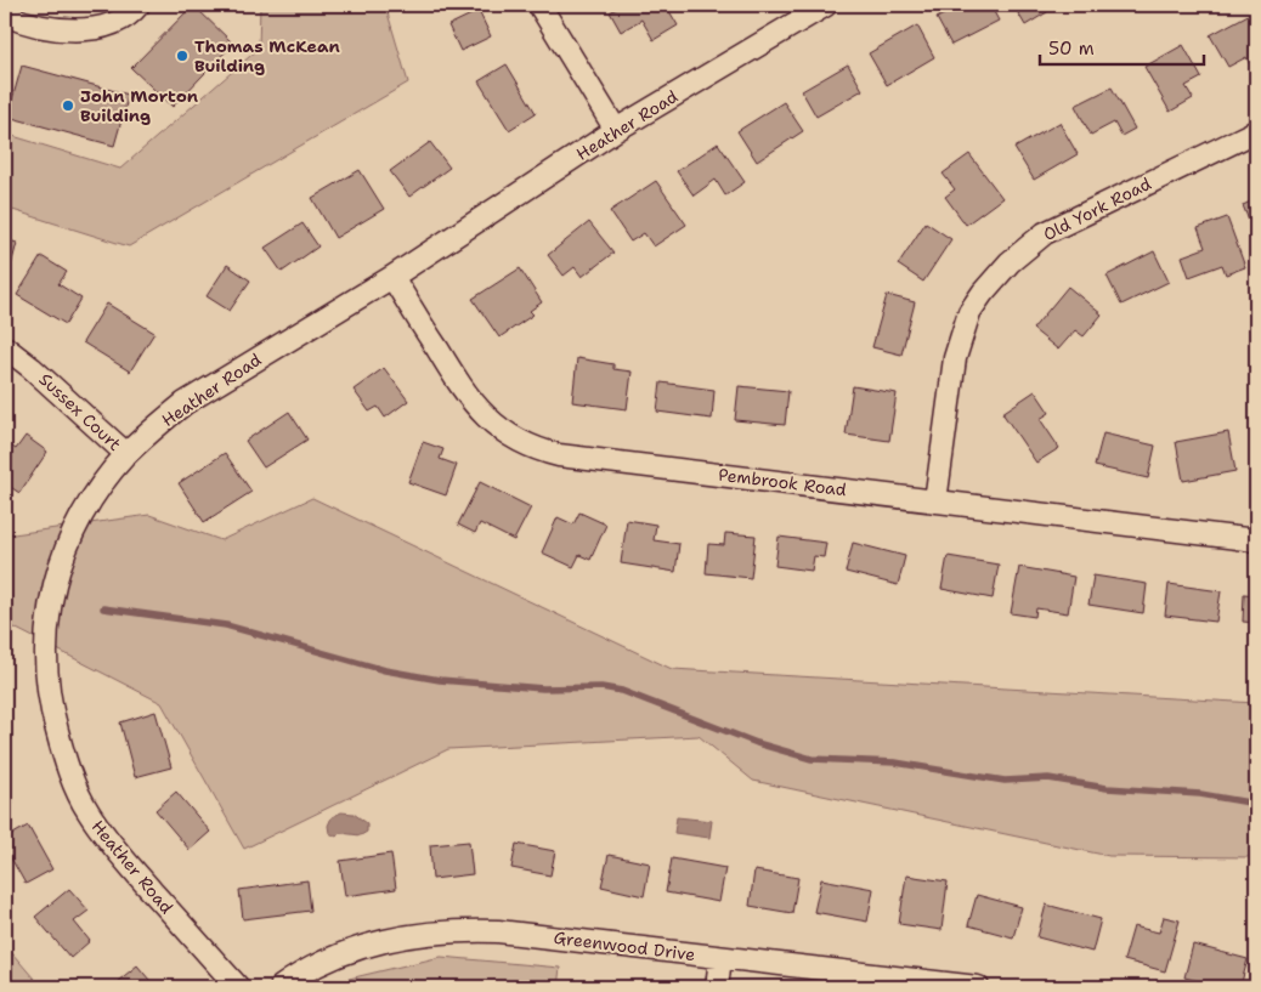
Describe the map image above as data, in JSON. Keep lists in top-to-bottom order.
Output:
{
  "streets": {
    "street": [
      "Heather Road",
      "Old York Road",
      "Sussex Court",
      "Pembrook Road",
      "Greenwood Drive"
    ]
  },
  "crossings": [
    ["Heather Road", "Sussex Court"],
    ["Heather Road", "Pembrook Road"],
    ["Old York Road", "Pembrook Road"]
  ],
  "places": ["Thomas McKean Building", "John Morton Building"],
  "scale_bar": "50 m"
}
